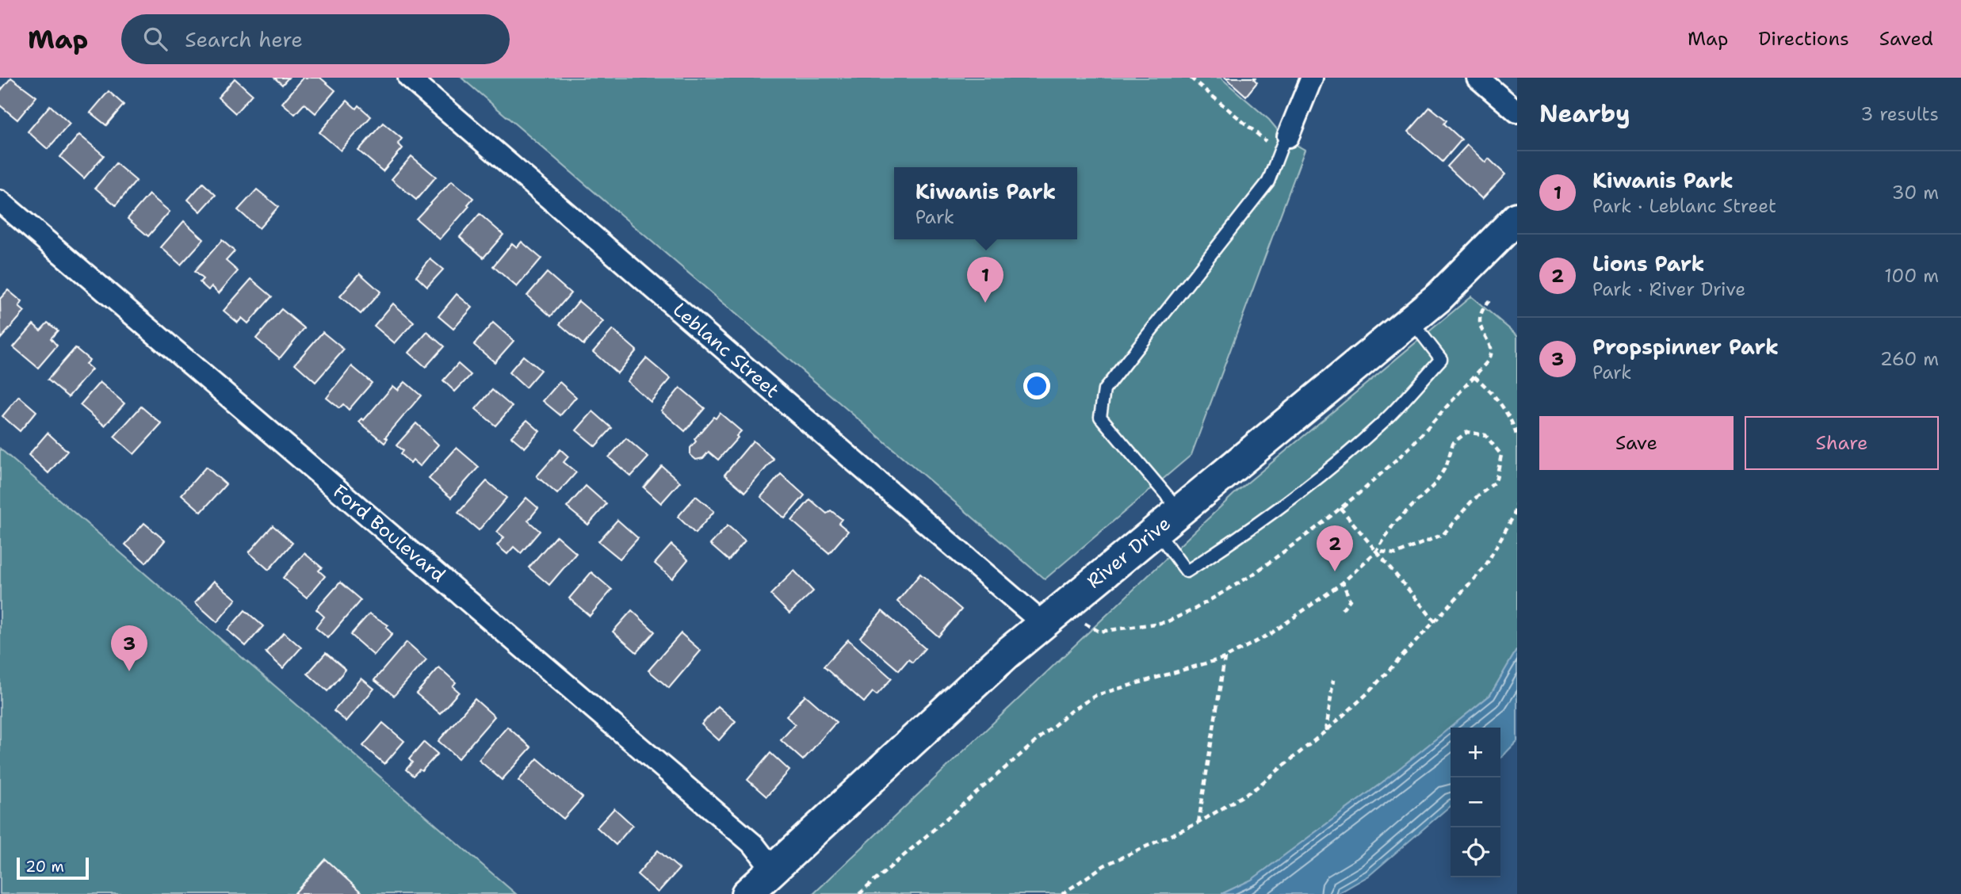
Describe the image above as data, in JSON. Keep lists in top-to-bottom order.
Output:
{
  "streets": {
    "street": ["Leblanc Street", "Ford Boulevard", "River Drive"]
  },
  "crossings": [
    ["Leblanc Street", "River Drive"],
    ["Ford Boulevard", "River Drive"]
  ],
  "scale_bar": "20 m",
  "page": {
    "header": "Map",
    "search": "Search here",
    "nav": ["Map", "Directions", "Saved"],
    "heading": ["Nearby", "3 results"],
    "list": [
      {
        "mark": "1",
        "name": "Kiwanis Park",
        "note": "Park · Leblanc Street",
        "value": "30 m"
      },
      {
        "mark": "2",
        "name": "Lions Park",
        "note": "Park · River Drive",
        "value": "100 m"
      },
      {
        "mark": "3",
        "name": "Propspinner Park",
        "note": "Park",
        "value": "260 m"
      }
    ],
    "popup": ["Kiwanis Park", "Park"],
    "pins": ["1", "2", "3"],
    "buttons": ["Save", "Share"],
    "map_buttons": ["+", "−"],
    "scale": "20 m"
  }
}
